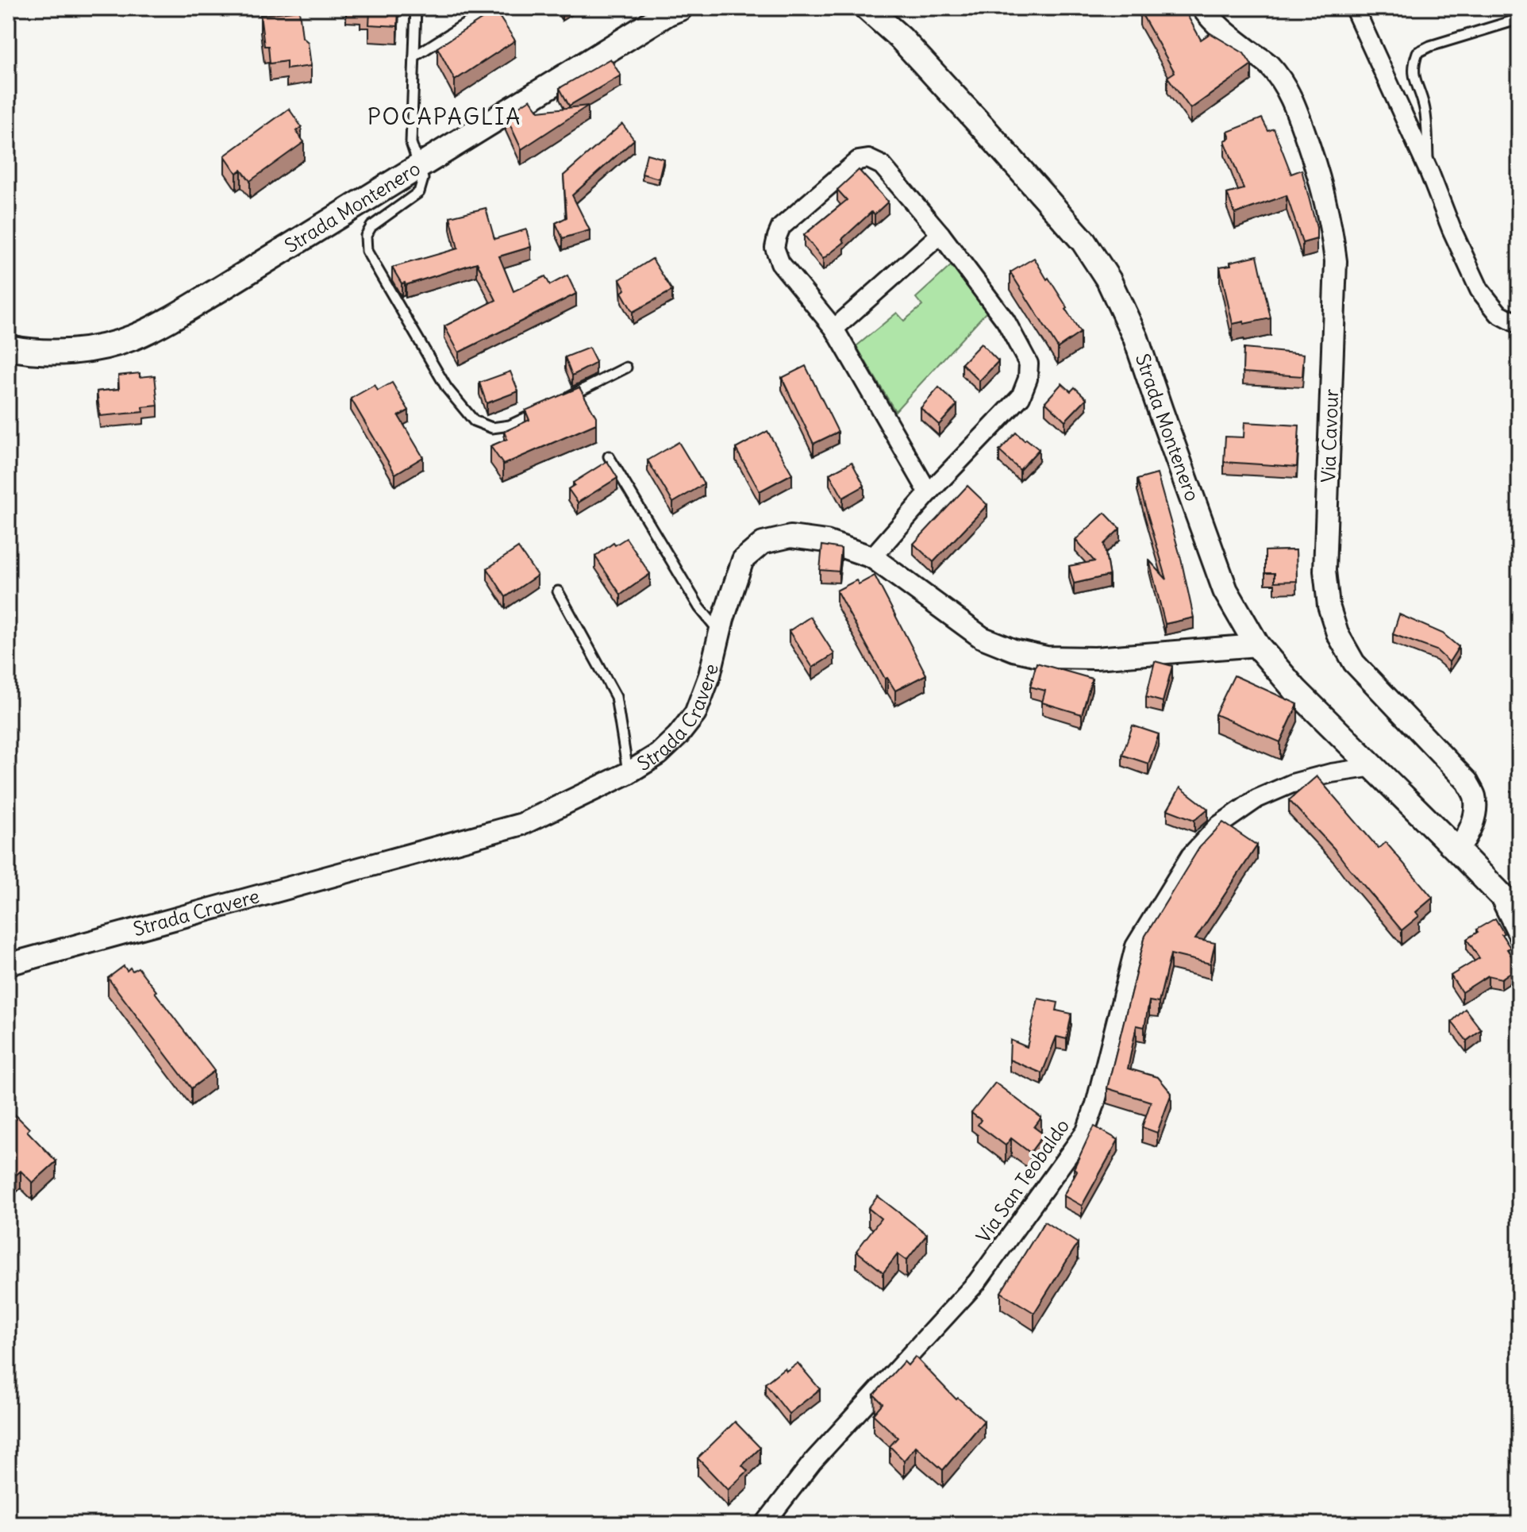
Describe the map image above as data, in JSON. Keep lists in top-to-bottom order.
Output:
{
  "streets": {
    "main road": ["Strada Montenero"],
    "street": ["Via Cavour", "Strada Cravere", "Via San Teobaldo"]
  },
  "crossings": [
    ["Strada Montenero", "Via Cavour"],
    ["Strada Montenero", "Strada Cravere"],
    ["Strada Montenero", "Via San Teobaldo"]
  ],
  "districts": ["POCAPAGLIA"]
}
